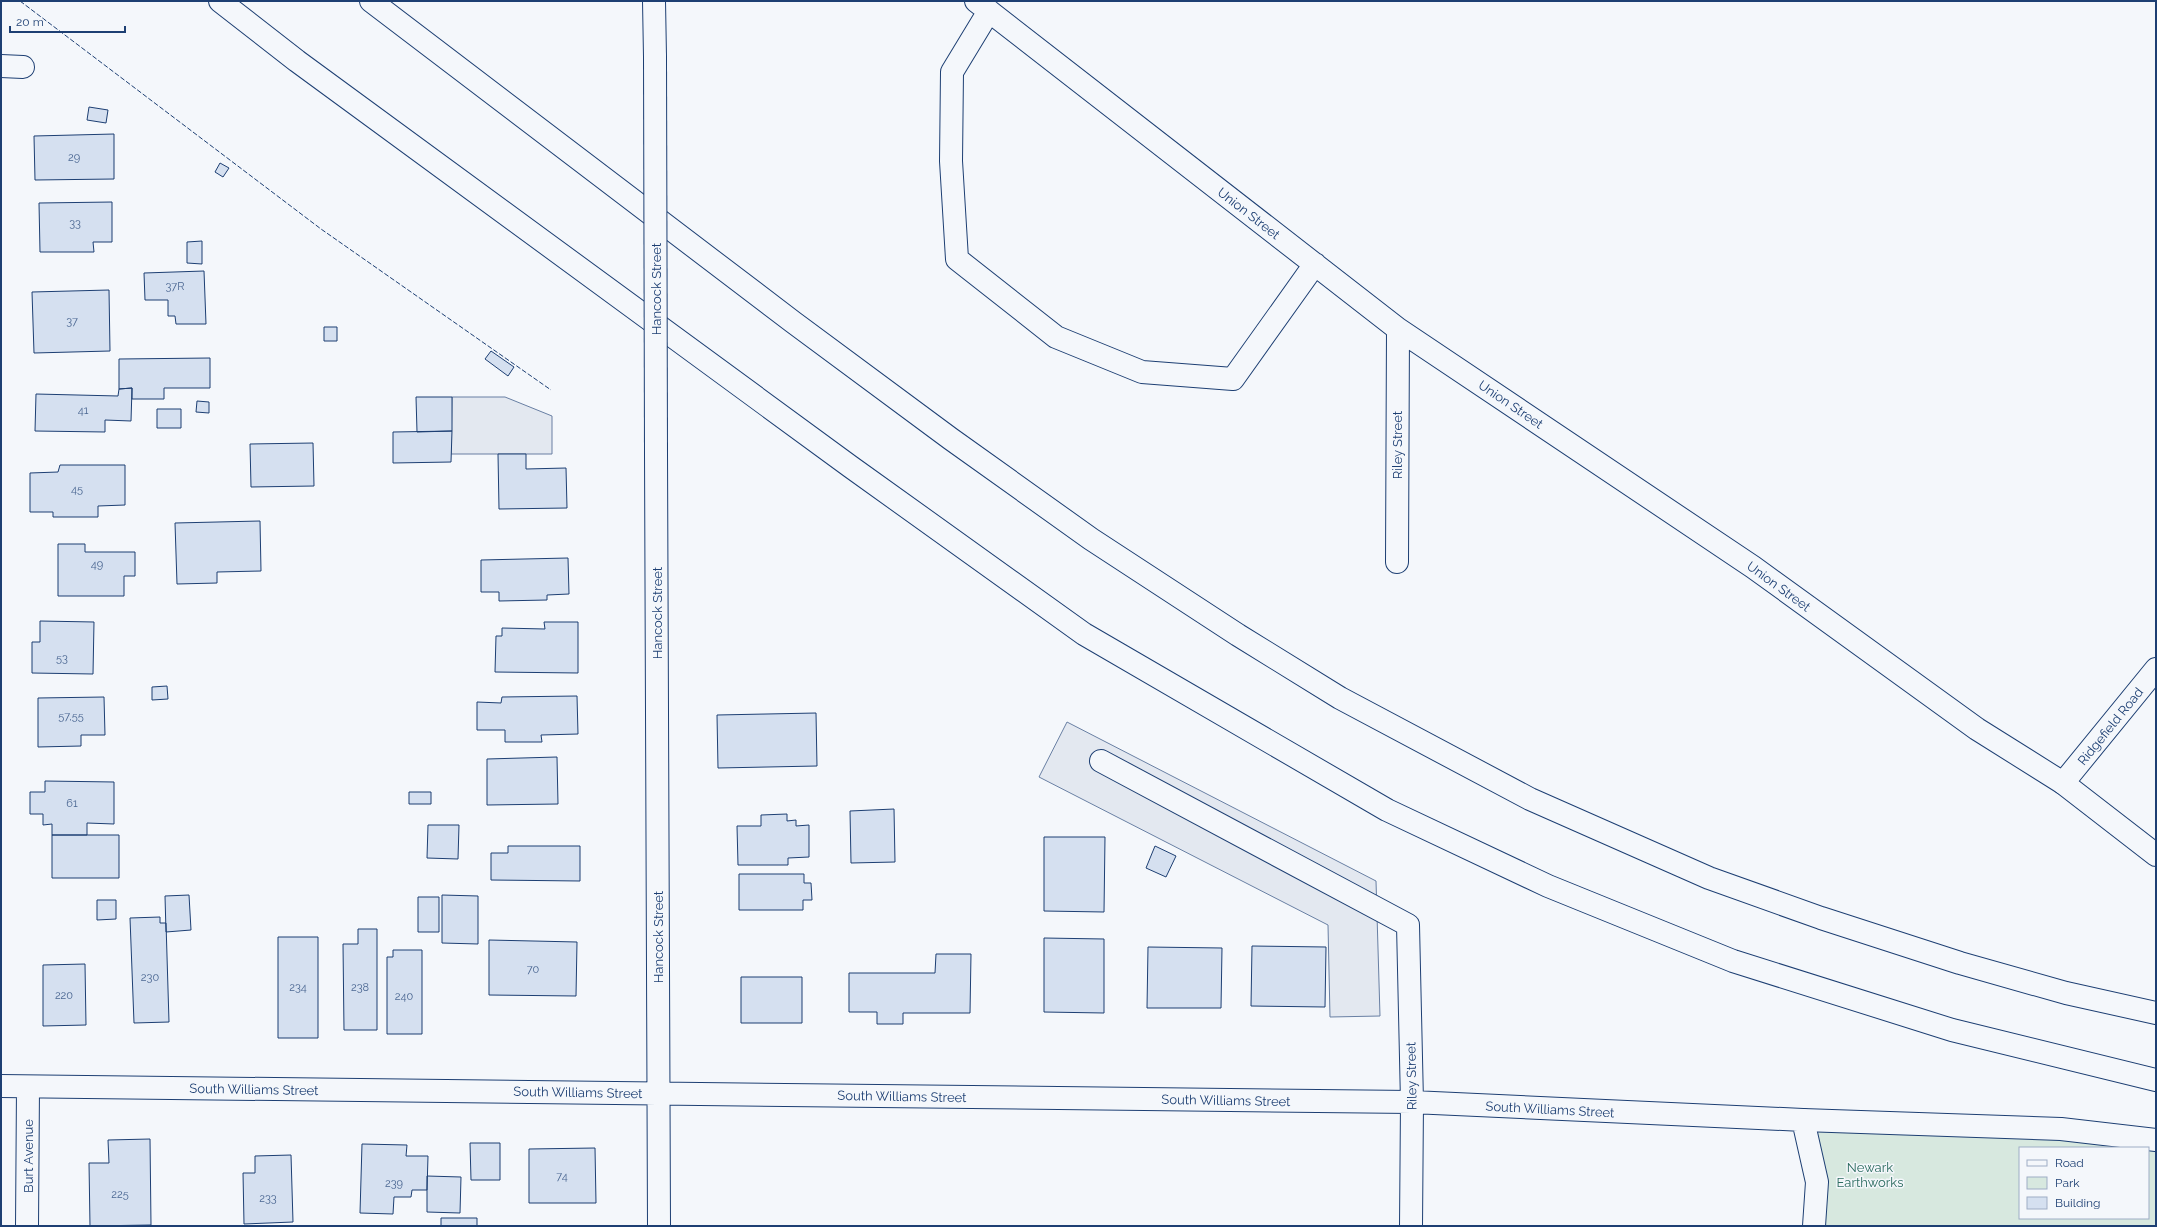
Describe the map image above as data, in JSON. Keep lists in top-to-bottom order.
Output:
{
  "streets": {
    "main road": [
      "Union Street",
      "Hancock Street",
      "Riley Street",
      "Ridgefield Road",
      "South Williams Street",
      "Burt Avenue"
    ]
  },
  "crossings": [
    ["Union Street", "Riley Street"],
    ["Union Street", "Ridgefield Road"],
    ["Hancock Street", "South Williams Street"],
    ["Riley Street", "South Williams Street"],
    ["South Williams Street", "Burt Avenue"]
  ],
  "parks": ["Newark Earthworks"],
  "house_numbers": [
    "29",
    "33",
    "37R",
    "37",
    "41",
    "45",
    "49",
    "53",
    "57,55",
    "61",
    "70",
    "230",
    "234",
    "238",
    "220",
    "240",
    "74",
    "239",
    "225",
    "233"
  ],
  "legend": ["Road", "Park", "Building"],
  "scale_bar": "20 m"
}
